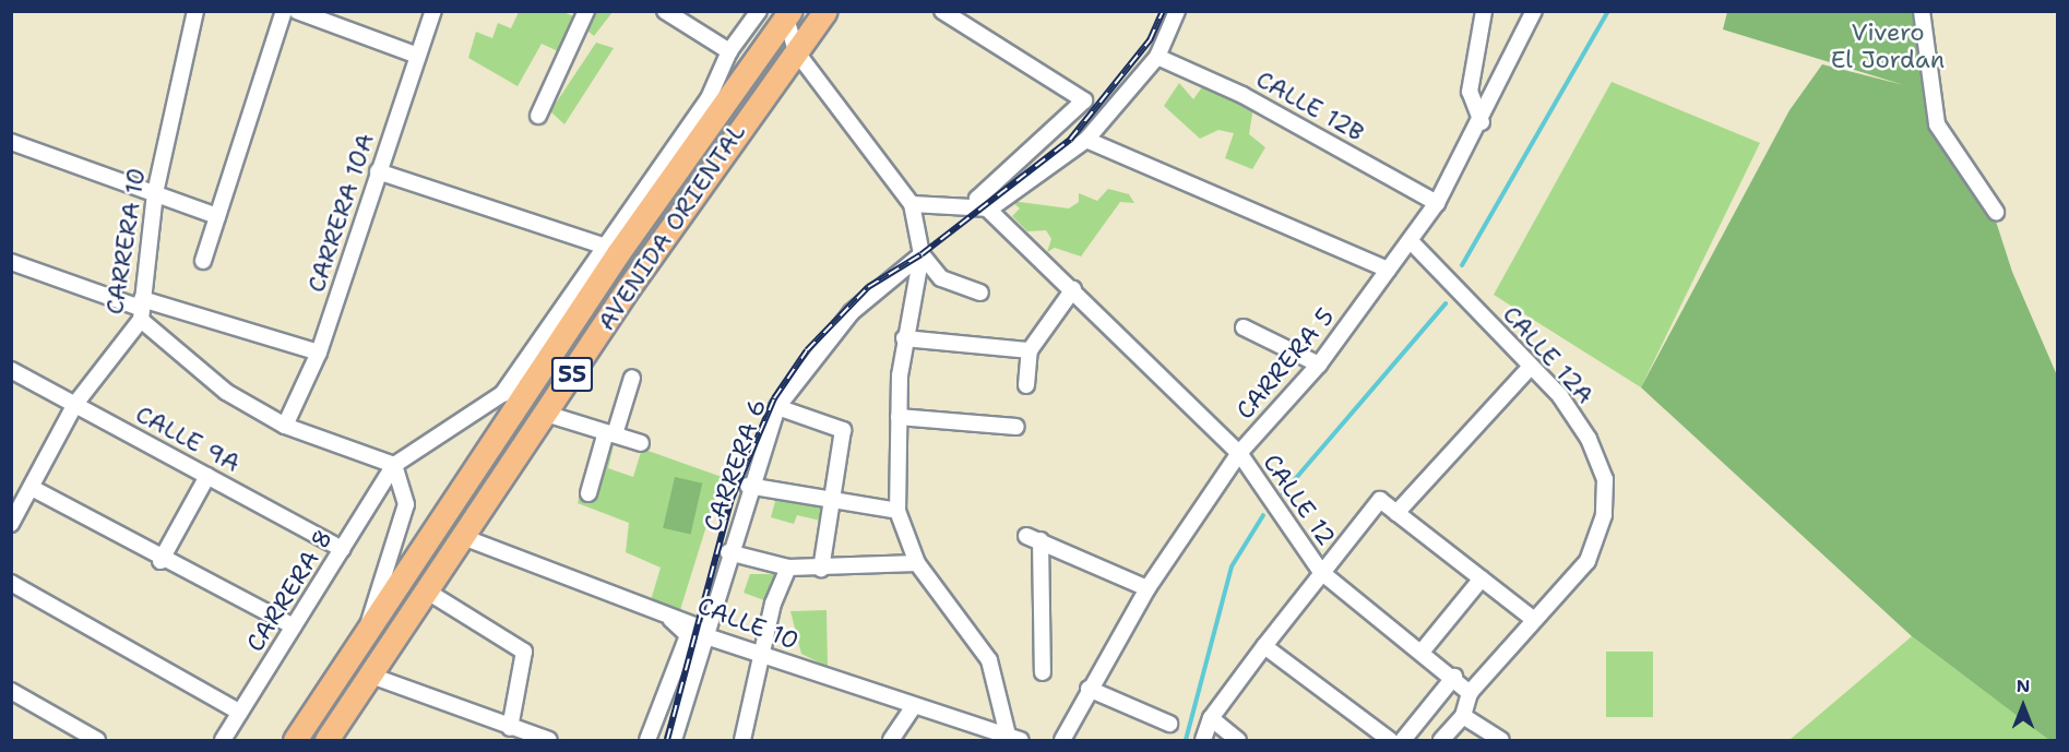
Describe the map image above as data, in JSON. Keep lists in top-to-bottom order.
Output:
{
  "streets": {
    "main road": ["AVENIDA ORIENTAL", "55"],
    "street": [
      "CALLE 12B",
      "CARRERA 10A",
      "CARRERA 10",
      "CALLE 12A",
      "CARRERA 5",
      "CALLE 9A",
      "CARRERA 6",
      "CALLE 12",
      "CARRERA 8",
      "CALLE 10"
    ]
  },
  "crossings": [
    ["CALLE 12B", "CARRERA 5"],
    ["AVENIDA ORIENTAL", "CARRERA 8"],
    ["AVENIDA ORIENTAL", "CALLE 10"],
    ["CARRERA 10", "CALLE 9A"],
    ["CALLE 12A", "CARRERA 5"],
    ["CALLE 12A", "CALLE 12"],
    ["CARRERA 5", "CALLE 12"],
    ["CALLE 9A", "CARRERA 8"],
    ["CARRERA 6", "CALLE 10"]
  ],
  "parks": ["Vivero El Jordan"],
  "north": "top"
}
